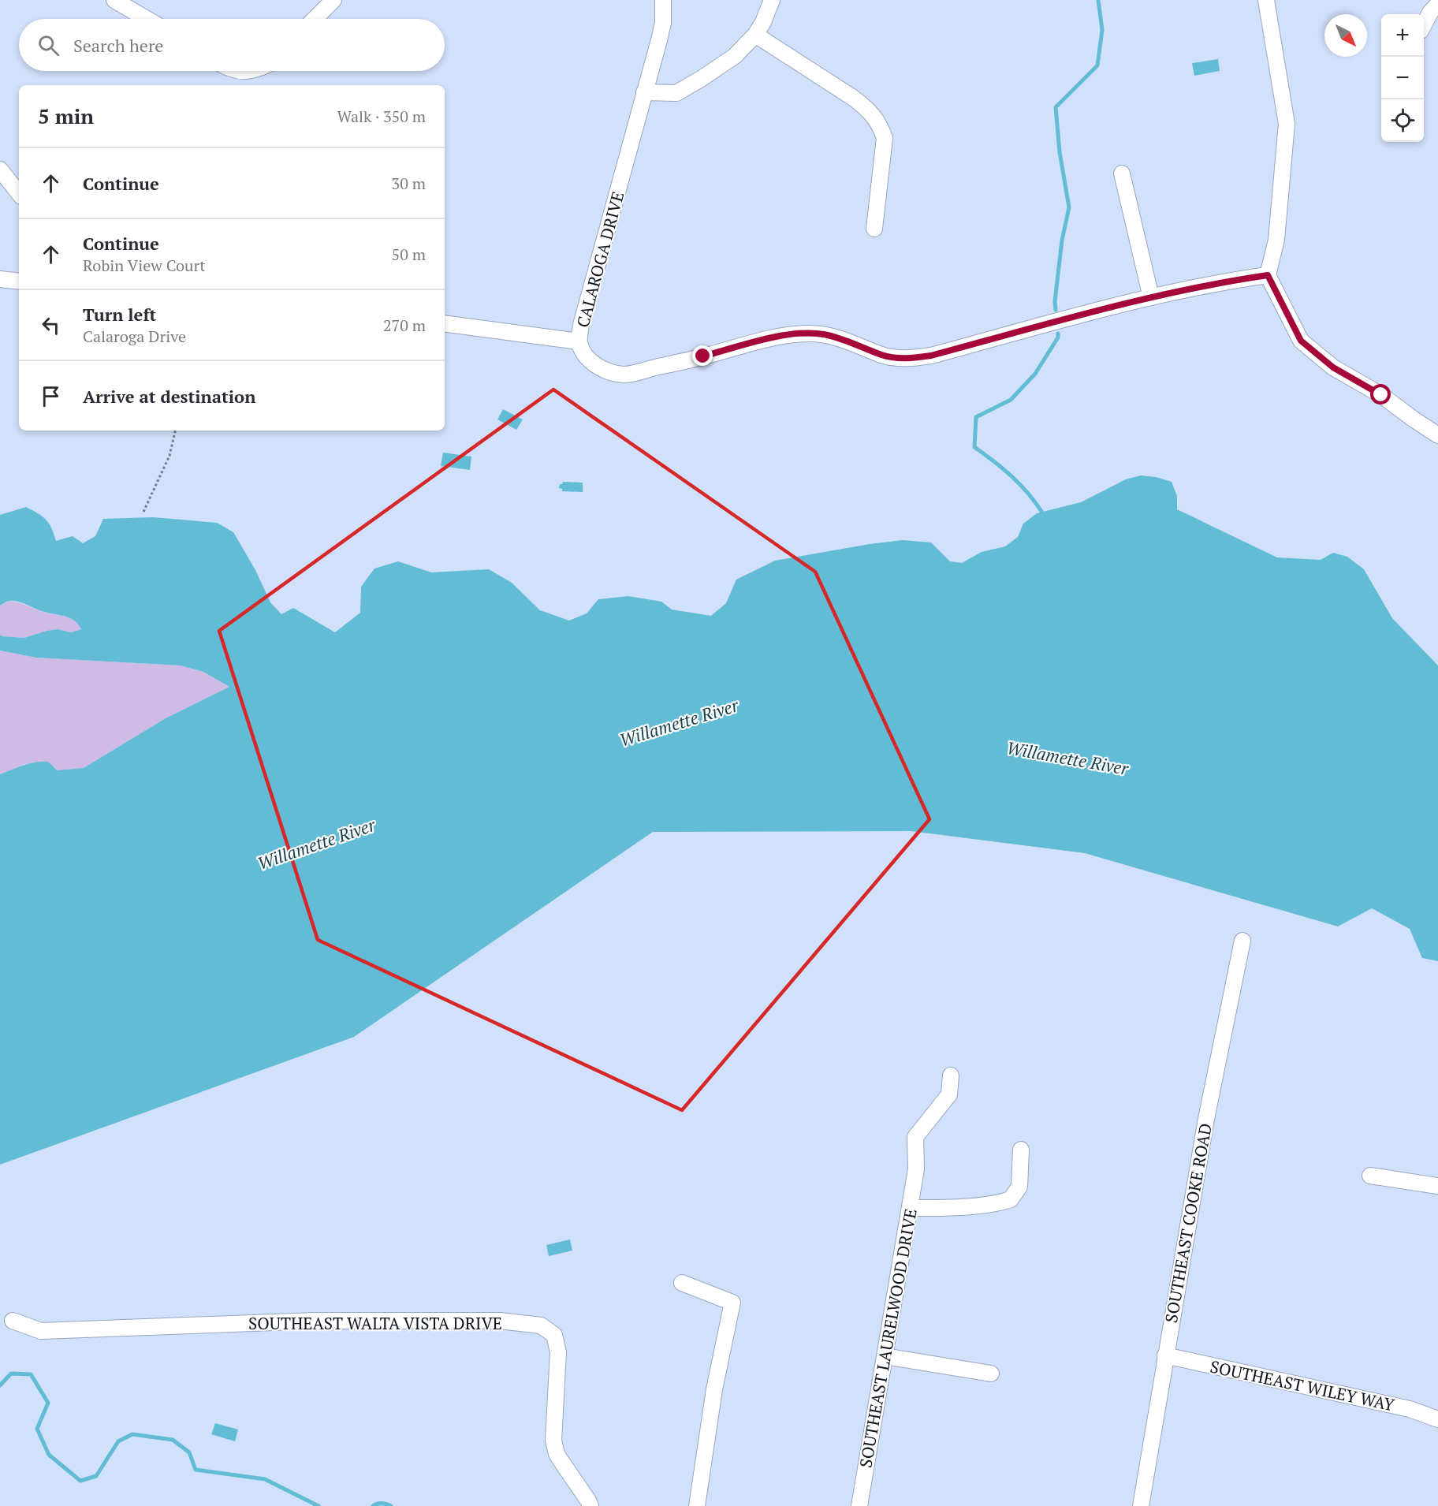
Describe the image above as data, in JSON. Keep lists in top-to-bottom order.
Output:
{
  "streets": {
    "street": [
      "CALAROGA DRIVE",
      "SOUTHEAST COOKE ROAD",
      "SOUTHEAST WALTA VISTA DRIVE",
      "SOUTHEAST LAURELWOOD DRIVE",
      "SOUTHEAST WILEY WAY"
    ]
  },
  "crossings": [
    ["SOUTHEAST COOKE ROAD", "SOUTHEAST WILEY WAY"]
  ],
  "water": ["Willamette River"],
  "north": "bottom right",
  "page": {
    "map_buttons": ["+", "−"],
    "search": "Search here",
    "heading": ["5 min", "Walk · 350 m"],
    "list": [
      ["Continue", "30 m"],
      ["Continue", "Robin View Court", "50 m"],
      ["Turn left", "Calaroga Drive", "270 m"],
      "Arrive at destination"
    ]
  }
}
